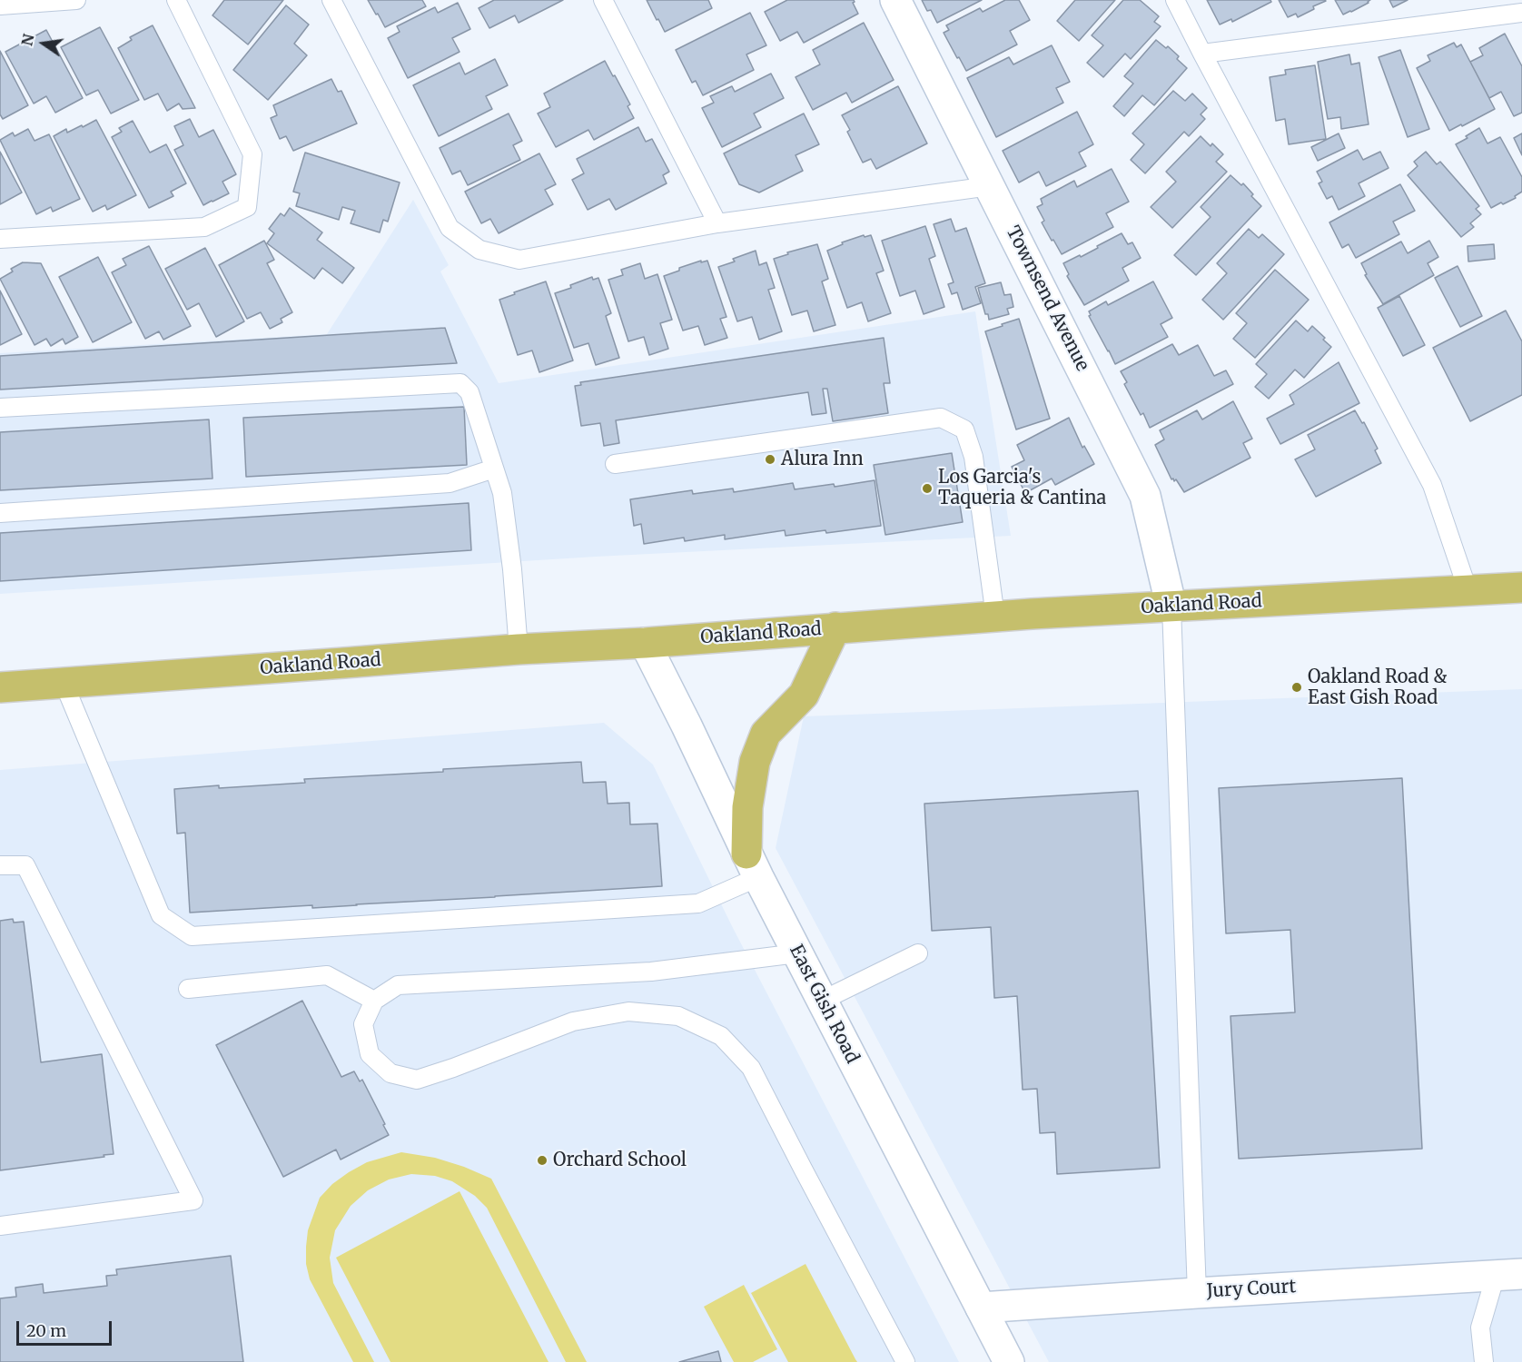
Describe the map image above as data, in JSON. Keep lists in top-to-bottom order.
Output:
{
  "streets": {
    "main road": ["Oakland Road"],
    "street": ["Townsend Avenue", "East Gish Road", "Jury Court"]
  },
  "crossings": [
    ["Townsend Avenue", "Oakland Road"],
    ["Oakland Road", "East Gish Road"],
    ["East Gish Road", "Jury Court"]
  ],
  "places": [
    "Alura Inn",
    "Los Garcia's Taqueria & Cantina",
    "Oakland Road & East Gish Road",
    "Orchard School"
  ],
  "scale_bar": "20 m",
  "north": "left"
}
